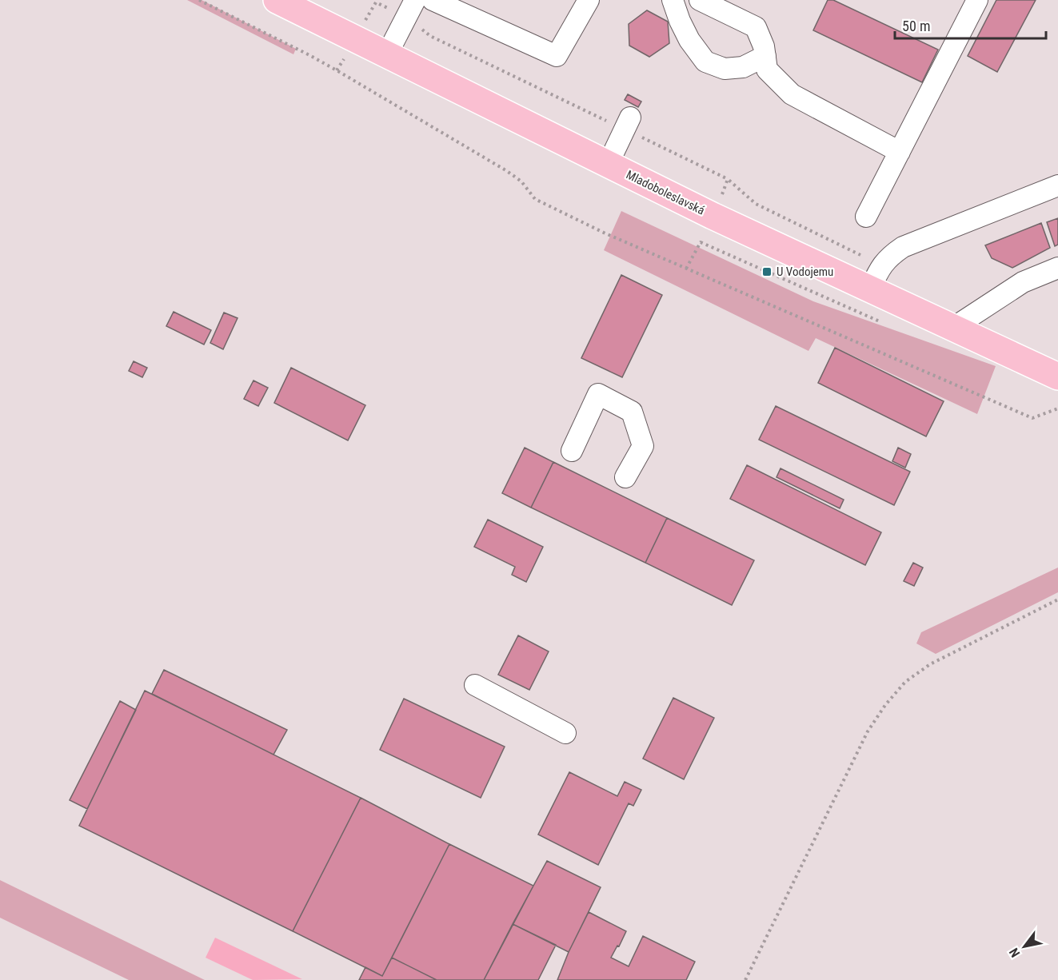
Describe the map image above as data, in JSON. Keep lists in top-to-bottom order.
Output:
{
  "streets": {
    "main road": ["Mladoboleslavská"]
  },
  "places": {
    "transit": ["U Vodojemu"]
  },
  "scale_bar": "50 m",
  "north": "bottom left"
}
